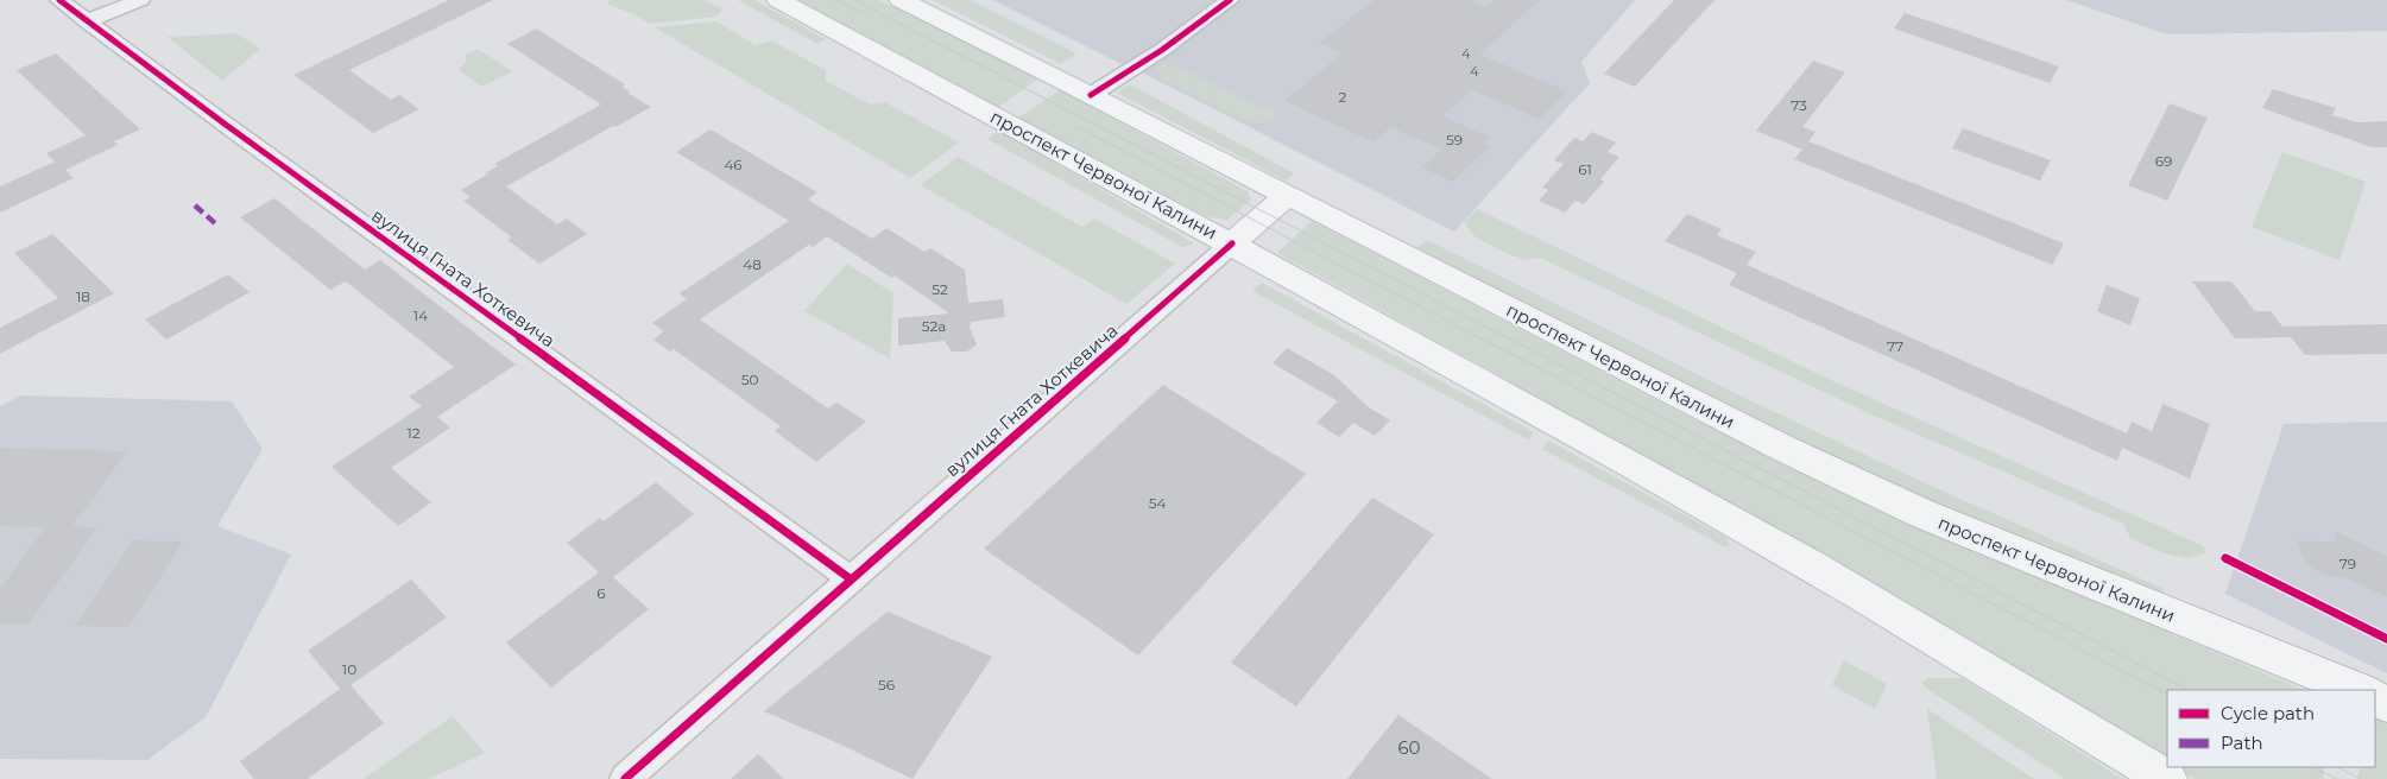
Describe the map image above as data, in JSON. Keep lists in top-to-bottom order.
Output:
{
  "streets": {
    "main road": ["проспект Червоної Калини", "вулиця Гната Хоткевича"]
  },
  "crossings": [
    ["проспект Червоної Калини", "вулиця Гната Хоткевича"]
  ],
  "house_numbers": [
    "4",
    "4",
    "2",
    "73",
    "59",
    "69",
    "46",
    "61",
    "48",
    "52",
    "18",
    "14",
    "52а",
    "77",
    "50",
    "12",
    "54",
    "79",
    "6",
    "10",
    "56",
    "60"
  ],
  "legend": ["Cycle path", "Path"]
}
